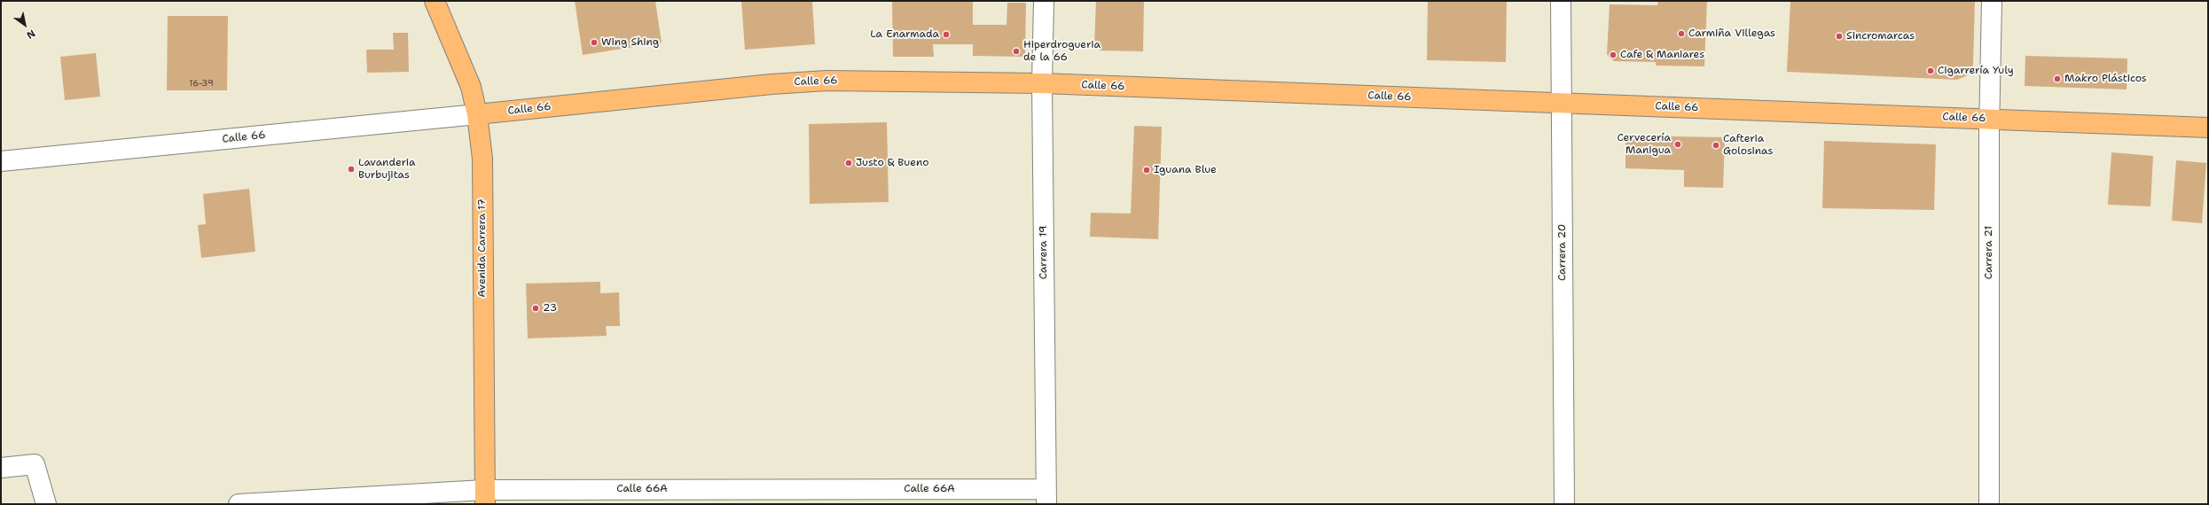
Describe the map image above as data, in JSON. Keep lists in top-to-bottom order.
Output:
{
  "streets": {
    "main road": ["Calle 66", "Avenida Carrera 17"],
    "street": [
      "Carrera 19",
      "Carrera 20",
      "Carrera 21",
      "Calle 66A"
    ]
  },
  "crossings": [
    ["Calle 66", "Avenida Carrera 17"],
    ["Calle 66", "Carrera 19"],
    ["Calle 66", "Carrera 20"],
    ["Calle 66", "Carrera 21"],
    ["Avenida Carrera 17", "Calle 66A"],
    ["Carrera 19", "Calle 66A"]
  ],
  "places": [
    "Carmiña Villegas",
    "La Enarmada",
    "Sincromarcas",
    "Wing Shing",
    "Hiperdrogueria de la 66",
    "Cafe & Maniares",
    "Cigarrería Yuly",
    "Makro Plásticos",
    "Cervecería Manigua",
    "Cafteria Golosinas",
    "Justo & Bueno",
    "Lavanderia Burbujitas",
    "Iguana Blue",
    "23"
  ],
  "house_numbers": ["16-39"],
  "north": "bottom right"
}
